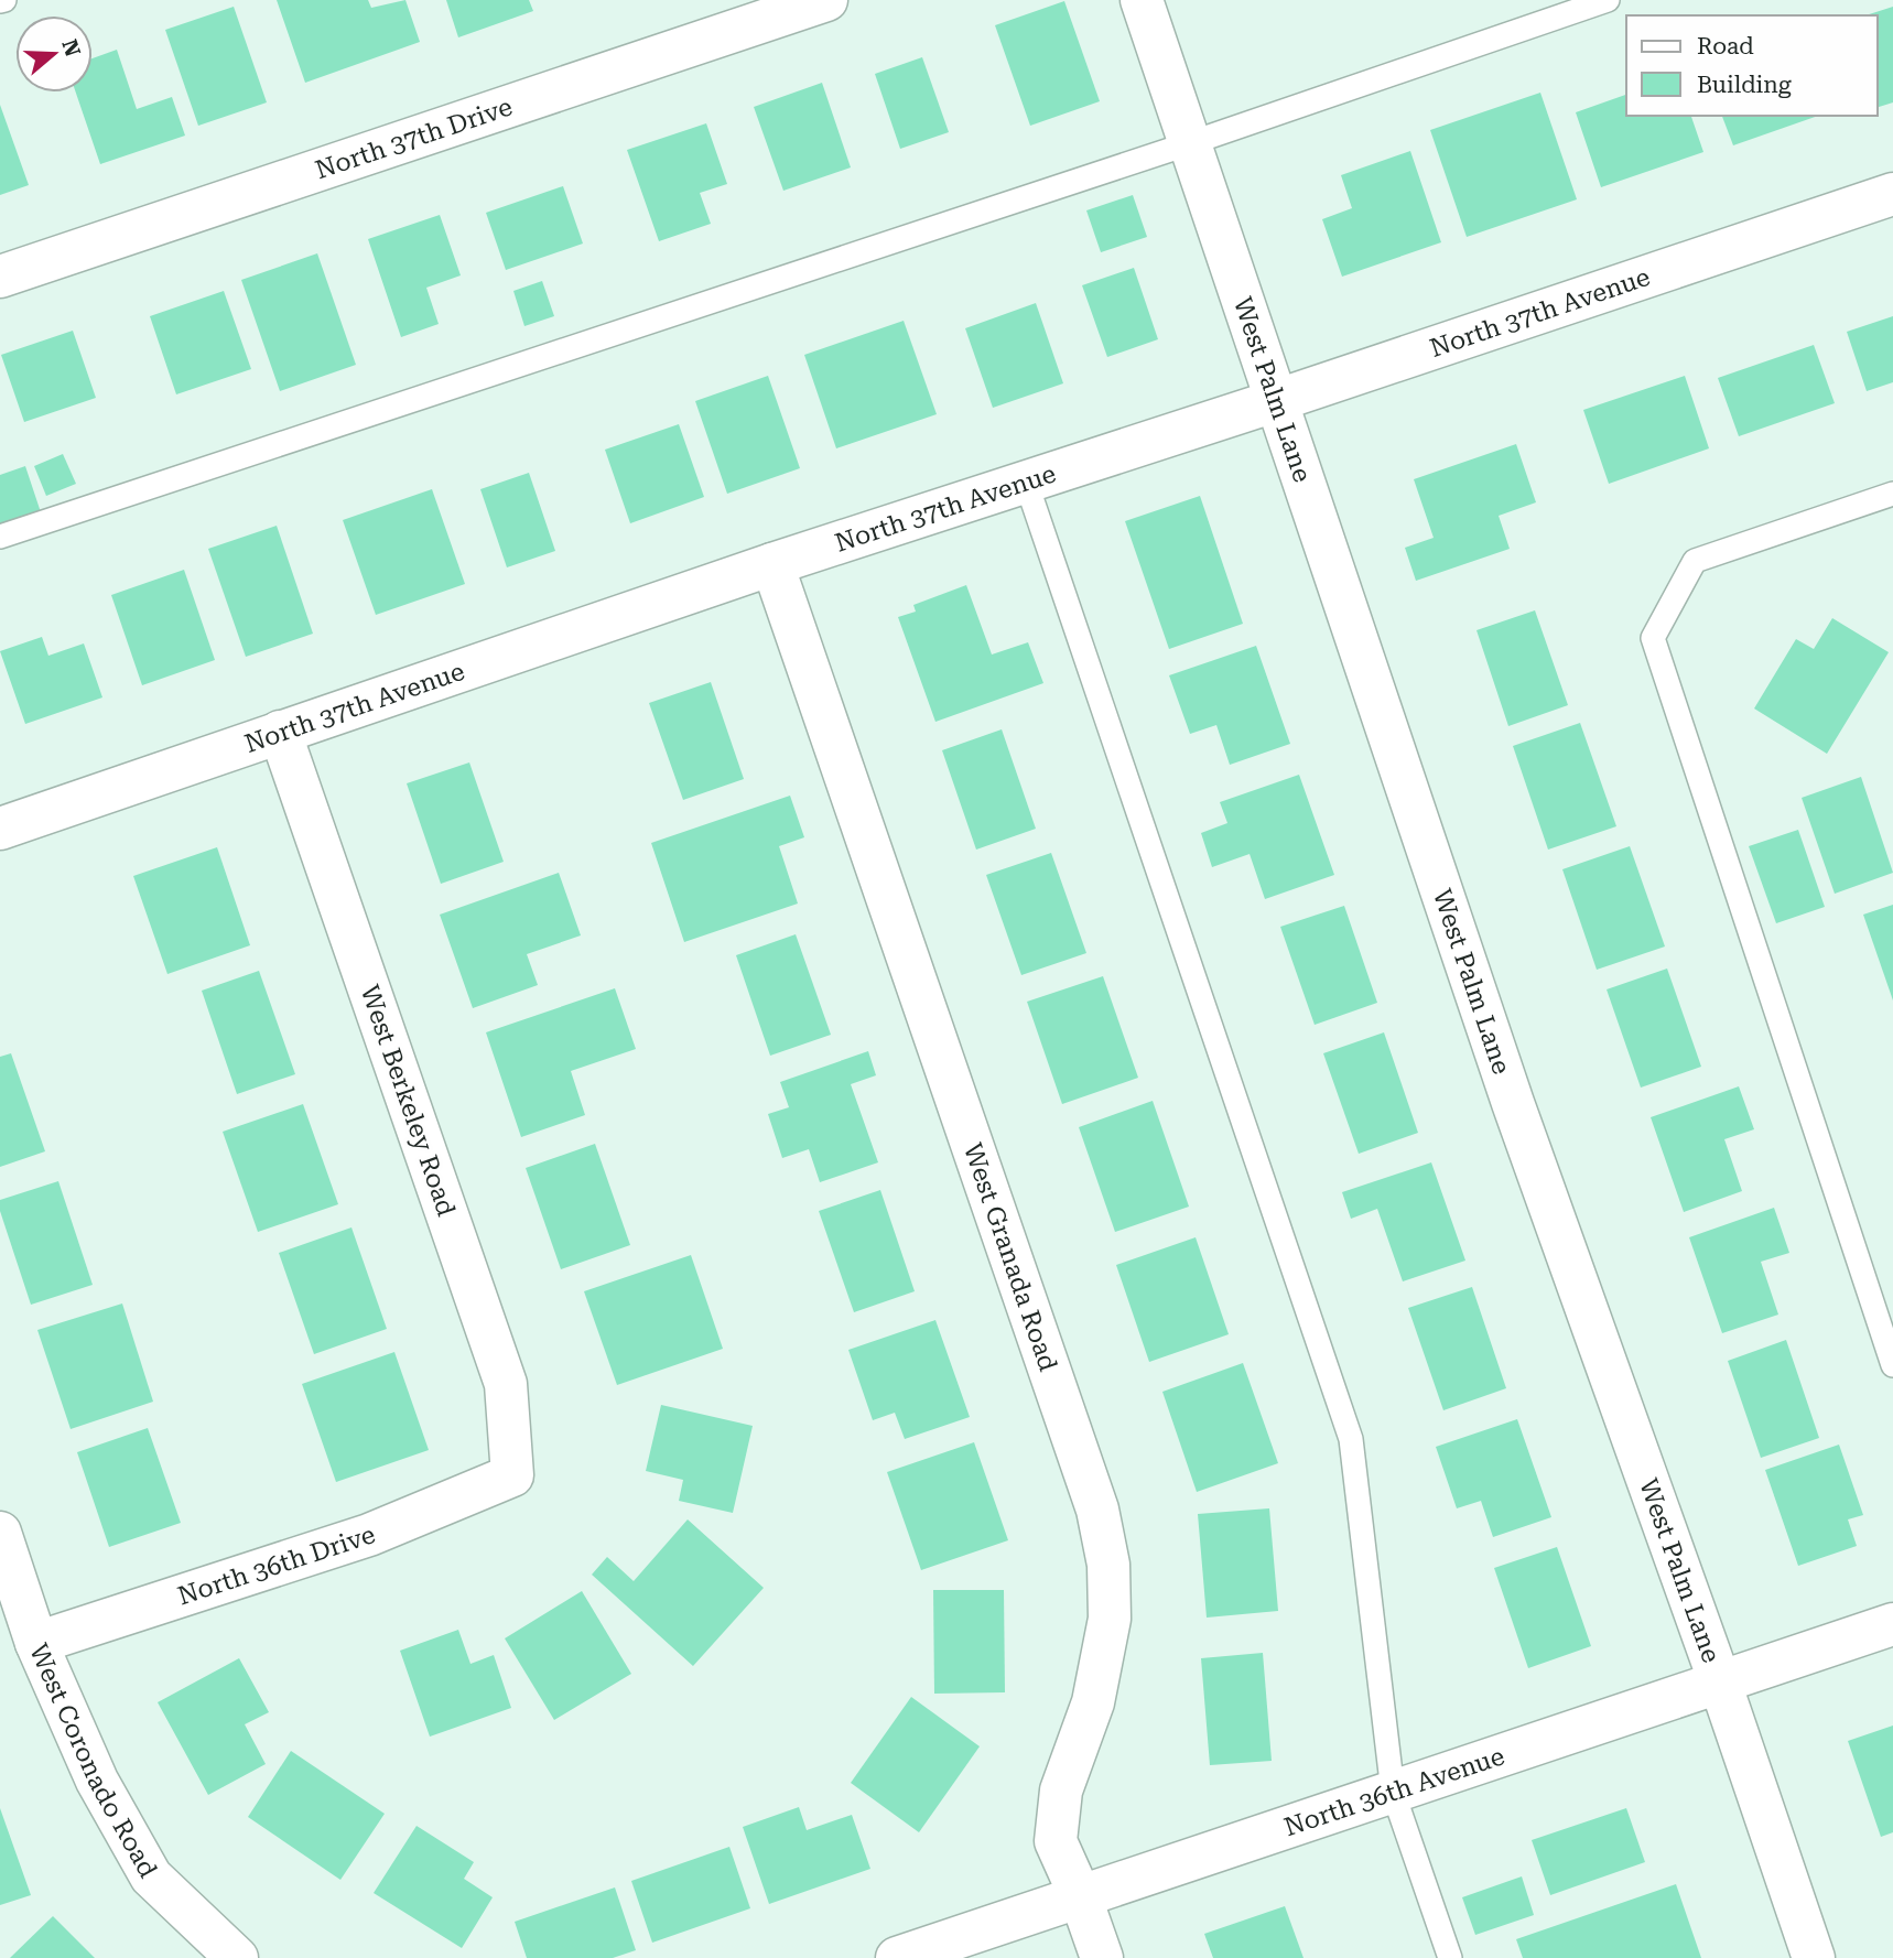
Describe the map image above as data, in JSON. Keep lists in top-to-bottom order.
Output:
{
  "streets": {
    "street": [
      "North 37th Drive",
      "North 37th Avenue",
      "West Palm Lane",
      "West Berkeley Road",
      "West Granada Road",
      "North 36th Drive",
      "West Coronado Road",
      "North 36th Avenue"
    ]
  },
  "crossings": [
    ["North 37th Avenue", "West Palm Lane"],
    ["North 37th Avenue", "West Berkeley Road"],
    ["North 37th Avenue", "West Granada Road"],
    ["West Palm Lane", "North 36th Avenue"],
    ["West Berkeley Road", "North 36th Drive"],
    ["West Granada Road", "North 36th Avenue"],
    ["North 36th Drive", "West Coronado Road"]
  ],
  "legend": ["Road", "Building"],
  "north": "right"
}
